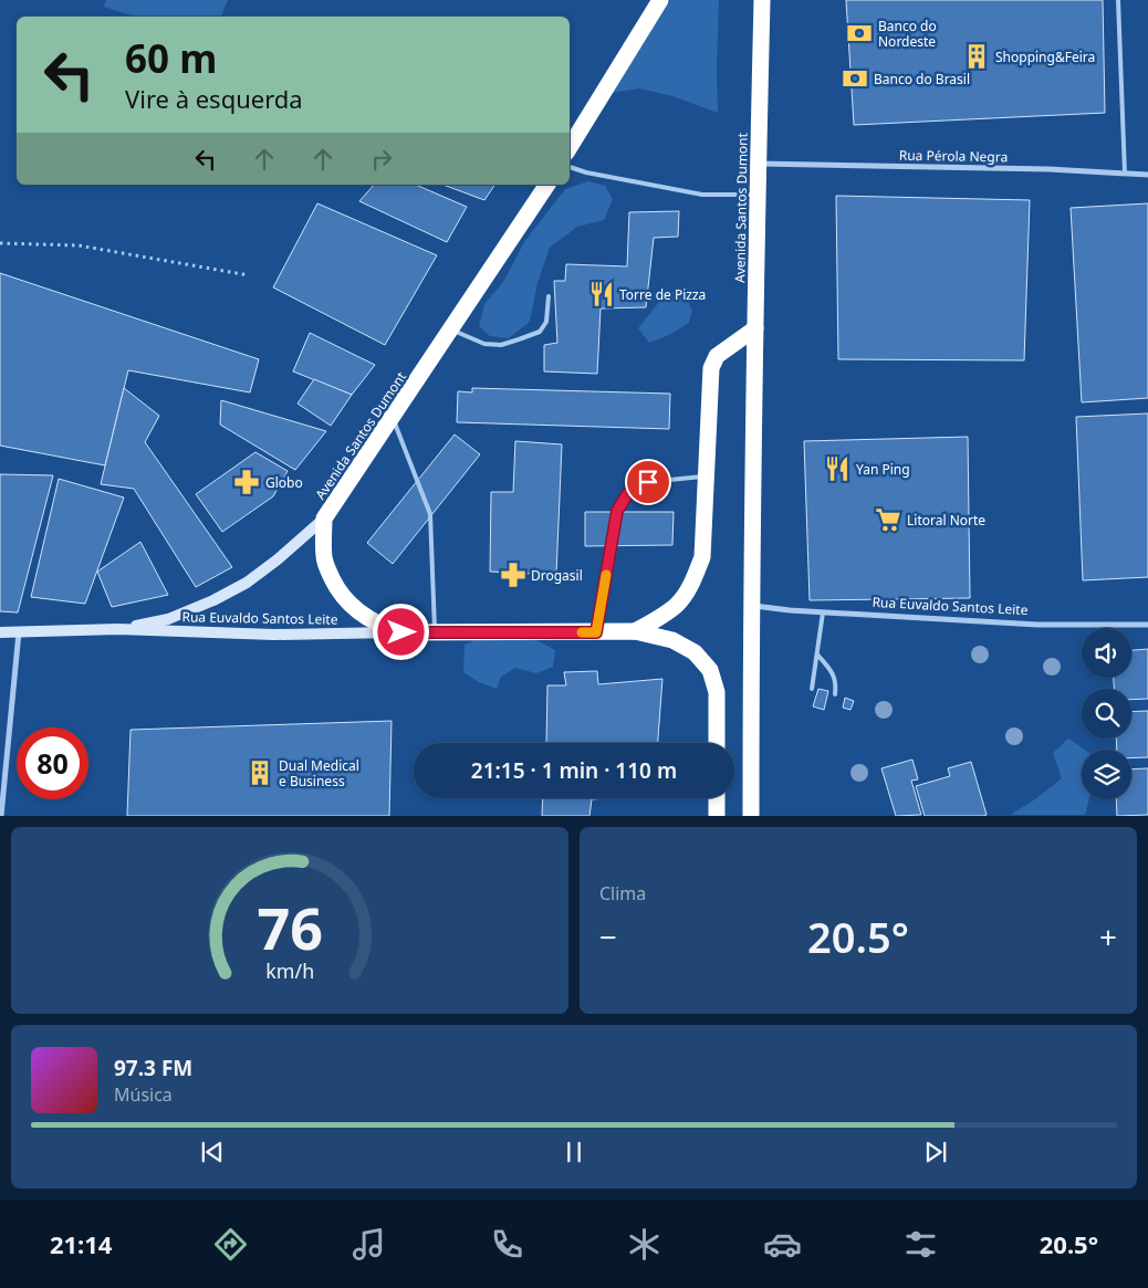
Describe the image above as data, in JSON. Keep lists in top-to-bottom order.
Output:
{
  "streets": {
    "highway": ["Avenida Santos Dumont"],
    "street": ["Rua Pérola Negra", "Rua Euvaldo Santos Leite"]
  },
  "crossings": [
    ["Rua Pérola Negra", "Avenida Santos Dumont"],
    ["Avenida Santos Dumont", "Rua Euvaldo Santos Leite"]
  ],
  "places": {
    "bank": ["Banco do Nordeste", "Banco do Brasil"],
    "building": ["Shopping&Feira", "Dual Medical e Business"],
    "restaurant": ["Torre de Pizza", "Yan Ping"],
    "pharmacy": ["Globo", "Drogasil"],
    "supermarket": ["Litoral Norte"]
  },
  "page": {
    "turn": ["60 m", "Vire à esquerda"],
    "limit": "80",
    "trip": "21:15 · 1 min · 110 m",
    "tile": "Clima",
    "heat": ["−", "20.5°", "+"],
    "song": ["97.3 FM", "Música"],
    "tabs": ["21:14", "20.5°"],
    "gauge": ["76", "km/h"]
  }
}
